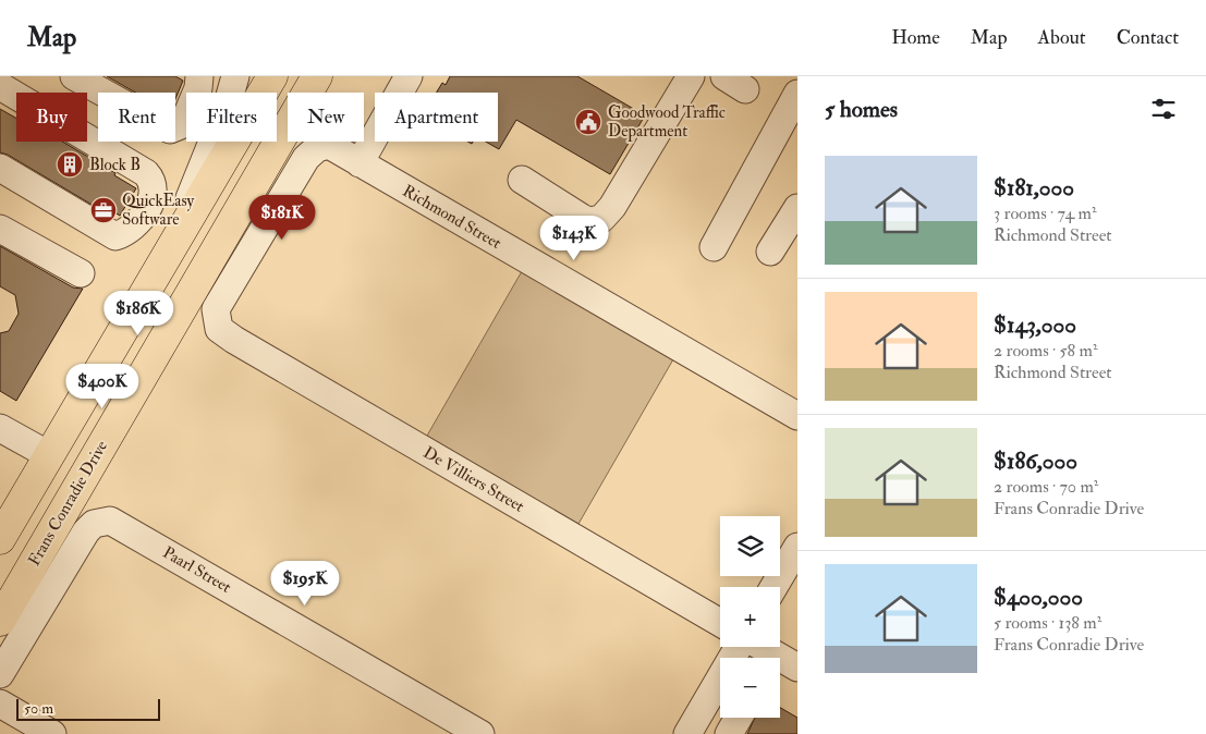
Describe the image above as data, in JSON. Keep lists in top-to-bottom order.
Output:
{
  "streets": {
    "main road": ["Frans Conradie Drive"],
    "street": ["Richmond Street", "De Villiers Street", "Paarl Street"]
  },
  "crossings": [
    ["Richmond Street", "De Villiers Street"]
  ],
  "places": {
    "public building": ["Goodwood Traffic Department"],
    "building": ["Block B"],
    "office": ["QuickEasy Software"]
  },
  "scale_bar": "50 m",
  "page": {
    "header": "Map",
    "nav": [
      "Home",
      "Map",
      "About",
      "Contact"
    ],
    "heading": "5 homes",
    "chip": [
      "Buy",
      "Rent",
      "Filters",
      "New",
      "Apartment"
    ],
    "list": [
      {
        "name": "$181,000",
        "note": "3 rooms · 74 m² · Richmond Street"
      },
      {
        "name": "$143,000",
        "note": "2 rooms · 58 m² · Richmond Street"
      },
      {
        "name": "$186,000",
        "note": "2 rooms · 70 m² · Frans Conradie Drive"
      },
      {
        "name": "$400,000",
        "note": "5 rooms · 138 m² · Frans Conradie Drive"
      }
    ],
    "price": [
      "$181K",
      "$143K",
      "$186K",
      "$400K",
      "$195K"
    ],
    "map_buttons": ["+", "−"],
    "scale": "50 m"
  }
}
